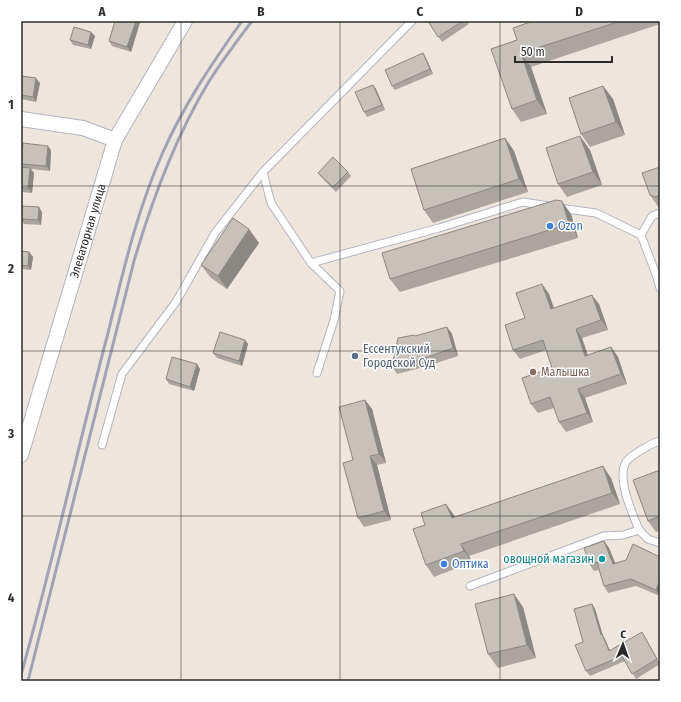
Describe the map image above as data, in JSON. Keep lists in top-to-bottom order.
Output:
{
  "streets": {
    "street": ["Элеваторная улица"]
  },
  "places": [
    "Ozon",
    "Ессентукский Городской Суд",
    "Малышка",
    "овощной магазин",
    "Оптика"
  ],
  "scale_bar": "50 m",
  "north": "top",
  "grid": {
    "columns": [
      "A",
      "B",
      "C",
      "D"
    ],
    "rows": [
      "1",
      "2",
      "3",
      "4"
    ]
  }
}
